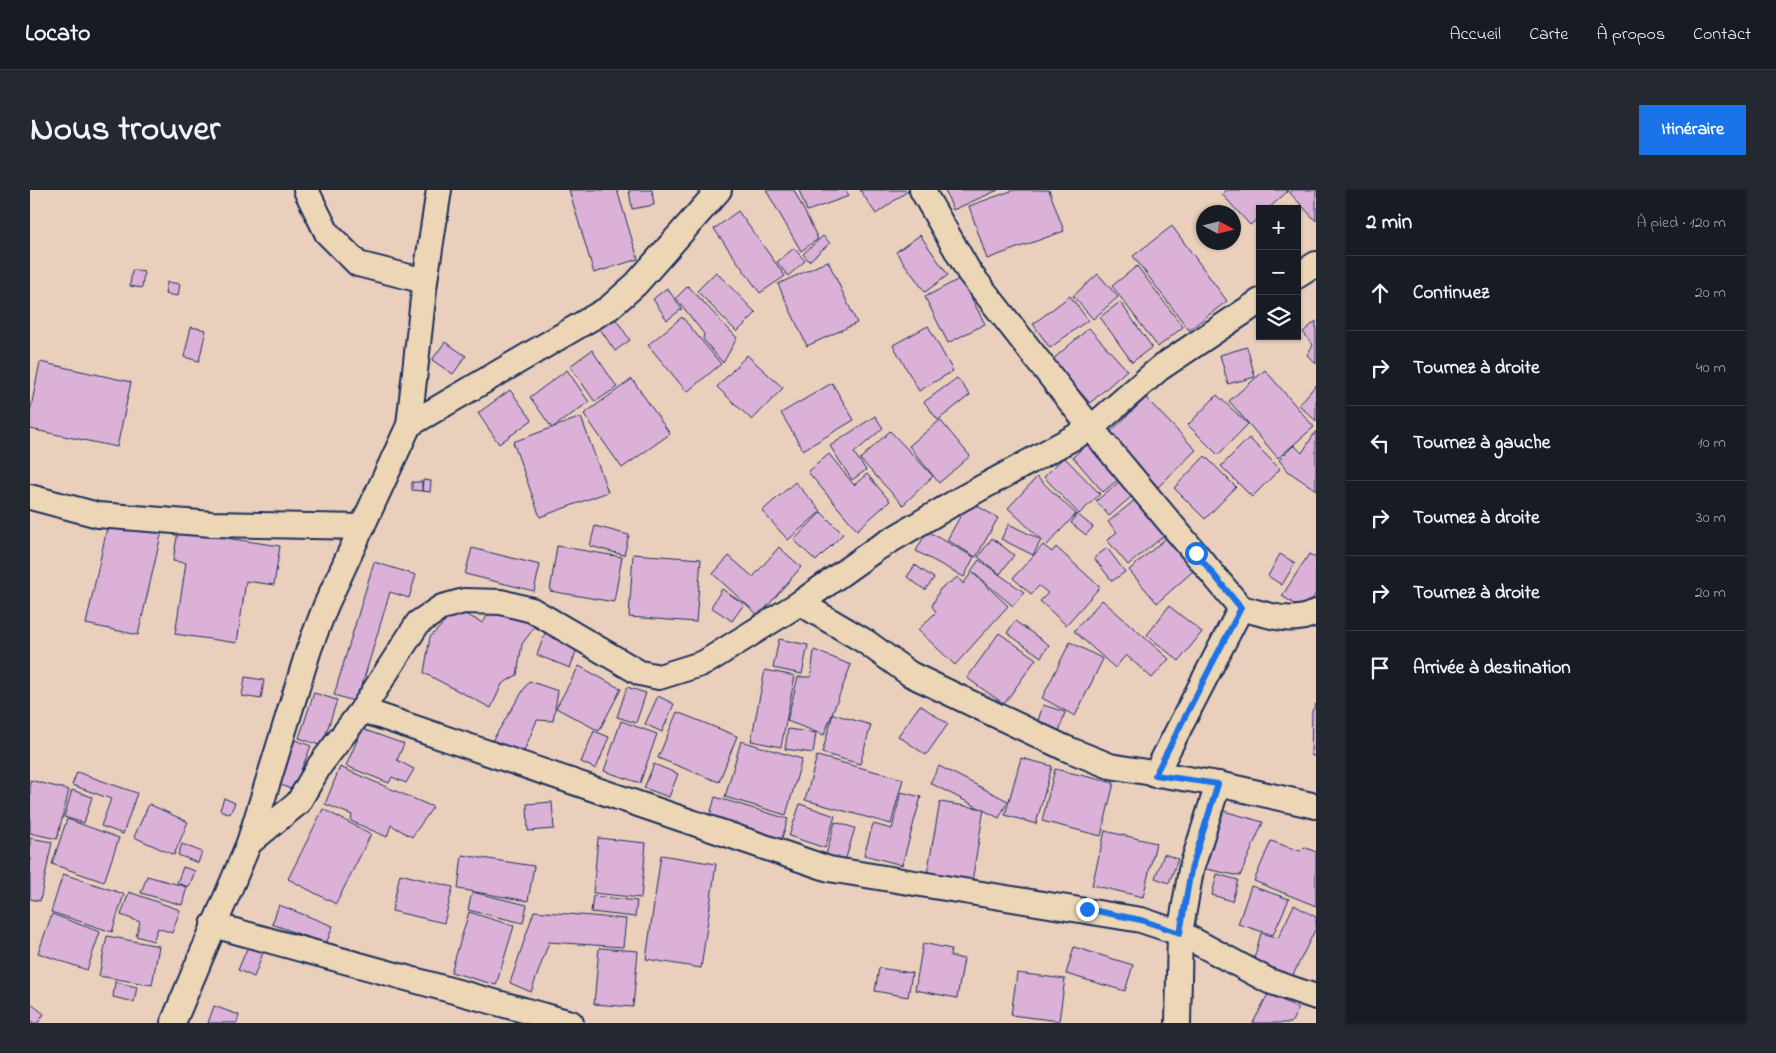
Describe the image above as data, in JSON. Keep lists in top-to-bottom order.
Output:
{
  "north": "right",
  "page": {
    "header": "Locato",
    "nav": [
      "Accueil",
      "Carte",
      "À propos",
      "Contact"
    ],
    "title": "Nous trouver",
    "buttons": "Itinéraire",
    "heading": ["2 min", "À pied · 120 m"],
    "map_buttons": ["+", "−"],
    "list": [
      ["Continuez", "20 m"],
      ["Tournez à droite", "40 m"],
      ["Tournez à gauche", "10 m"],
      ["Tournez à droite", "30 m"],
      ["Tournez à droite", "20 m"],
      "Arrivée à destination"
    ]
  }
}
